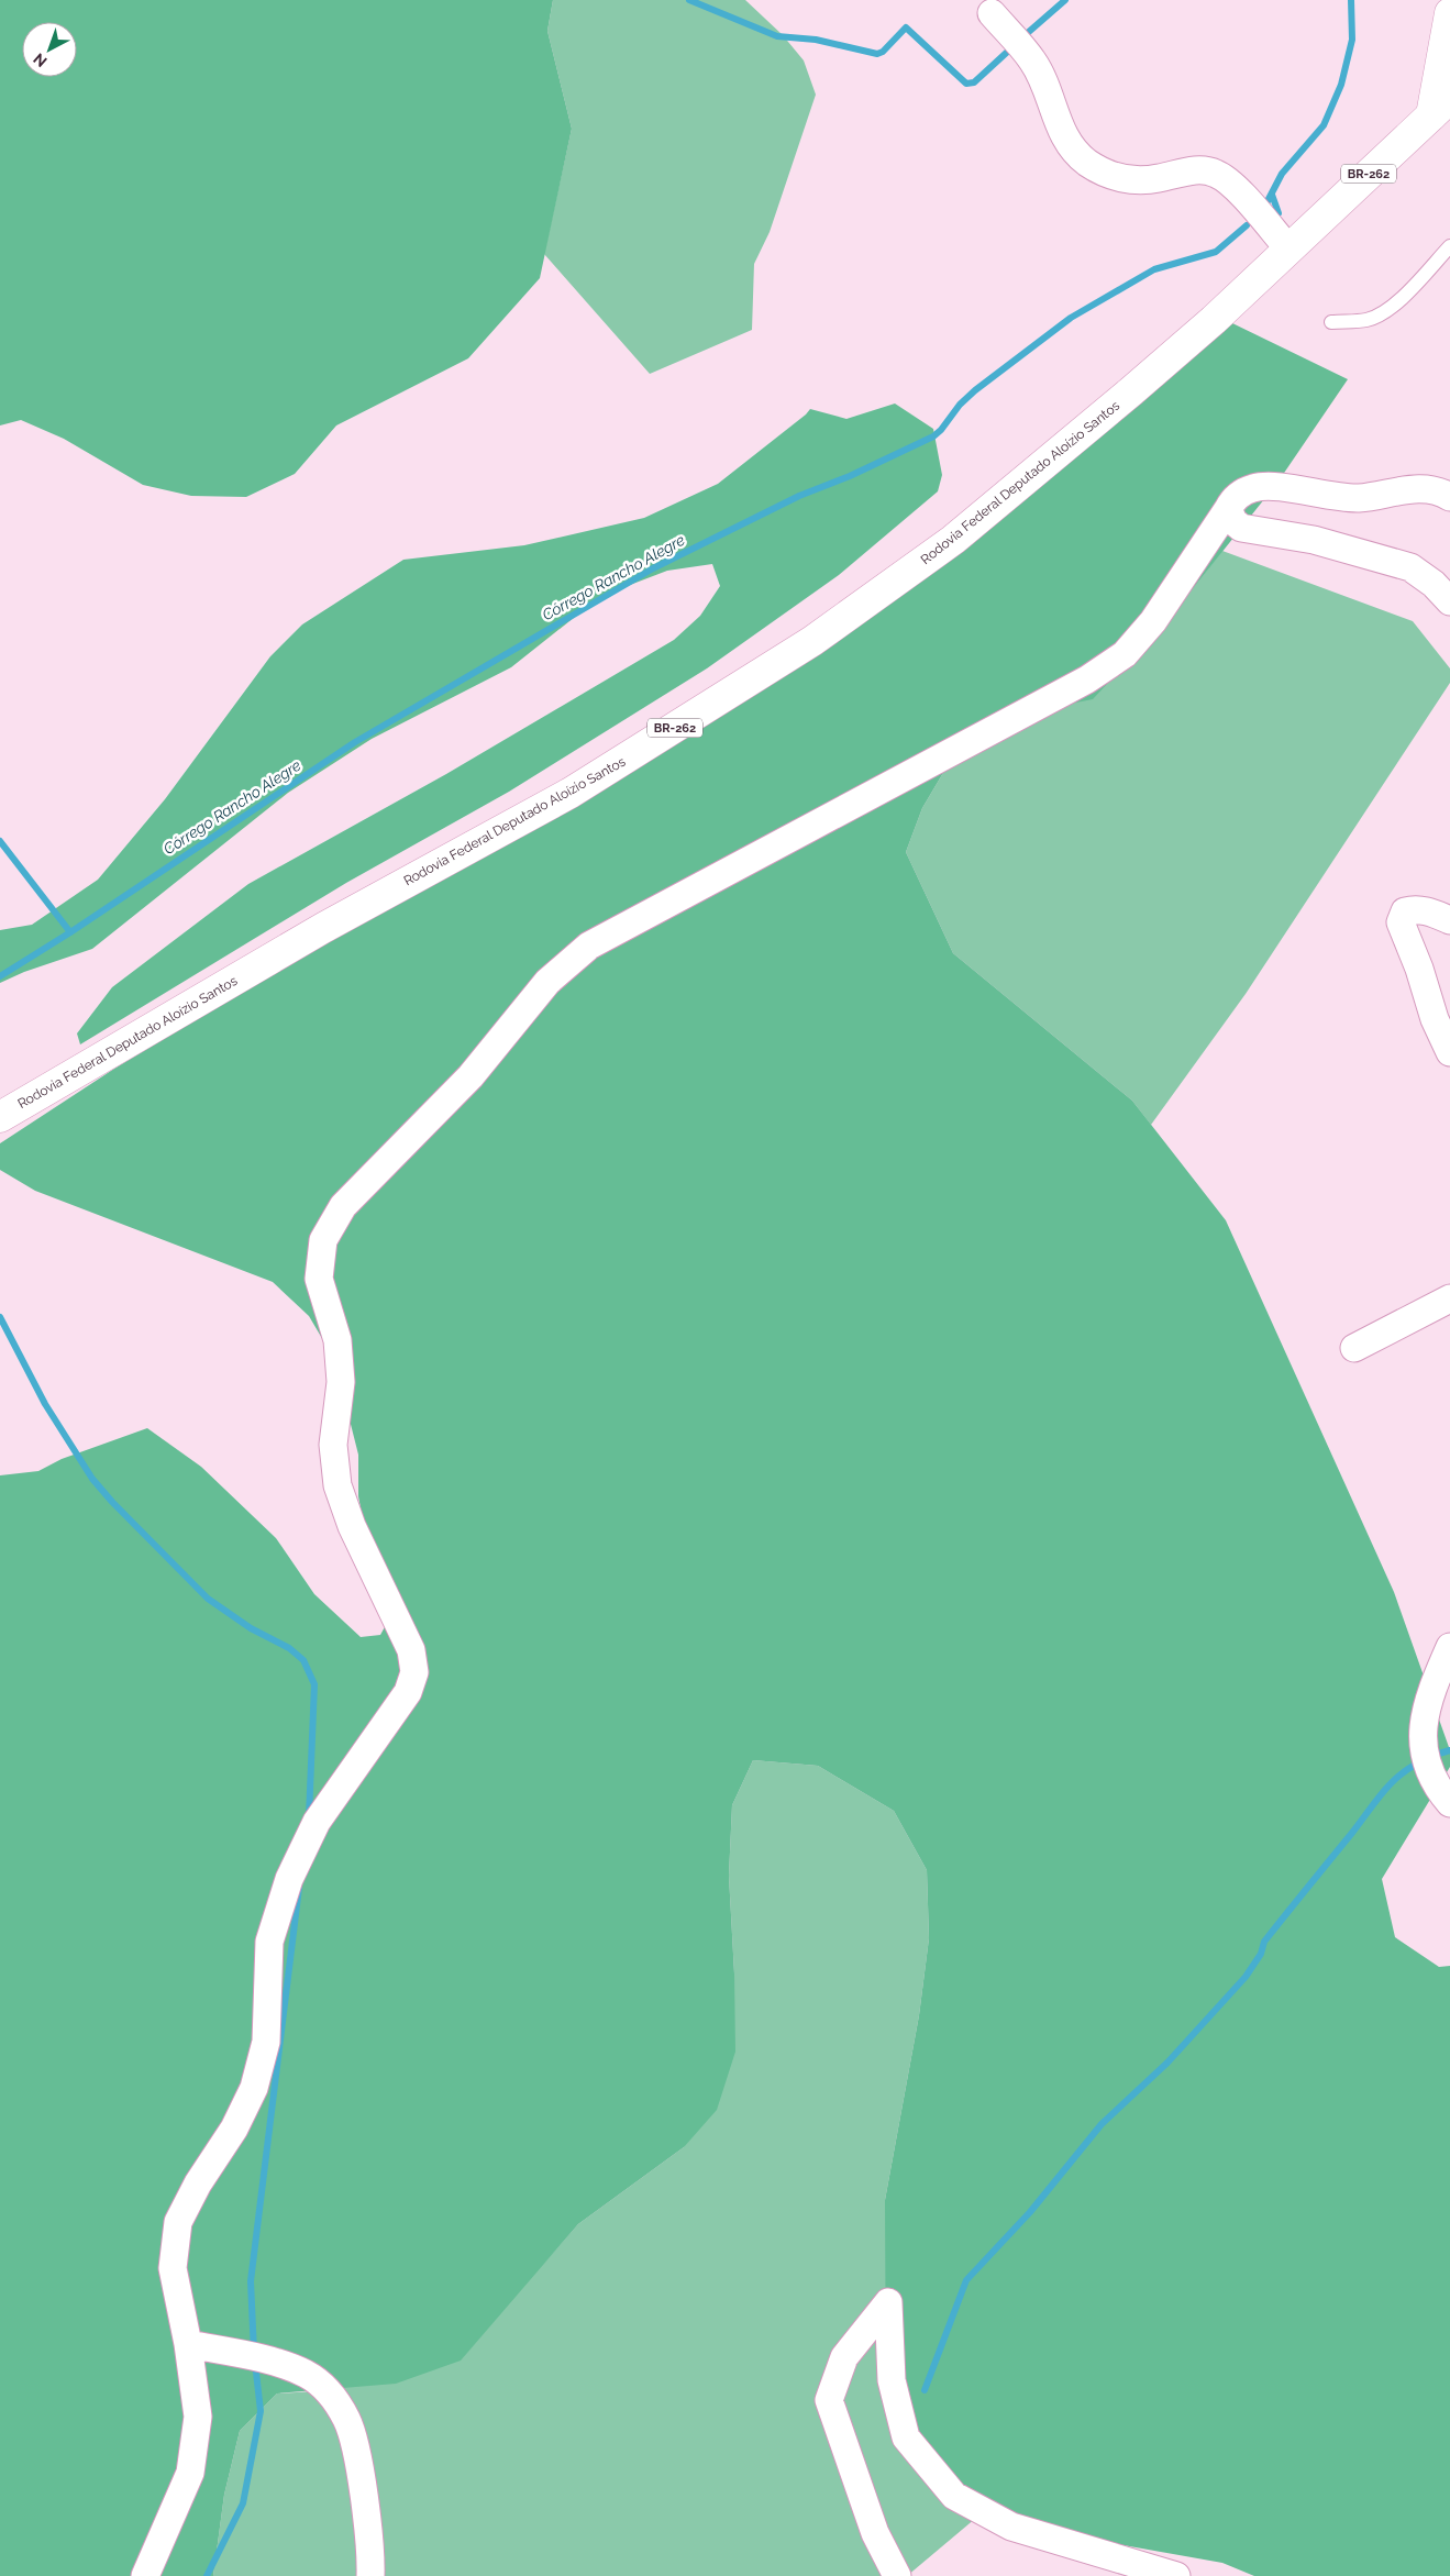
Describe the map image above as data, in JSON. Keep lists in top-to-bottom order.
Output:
{
  "streets": {
    "main road": ["BR-262", "Rodovia Federal Deputado Aloízio Santos"]
  },
  "water": ["Córrego Rancho Alegre"],
  "north": "bottom left"
}
